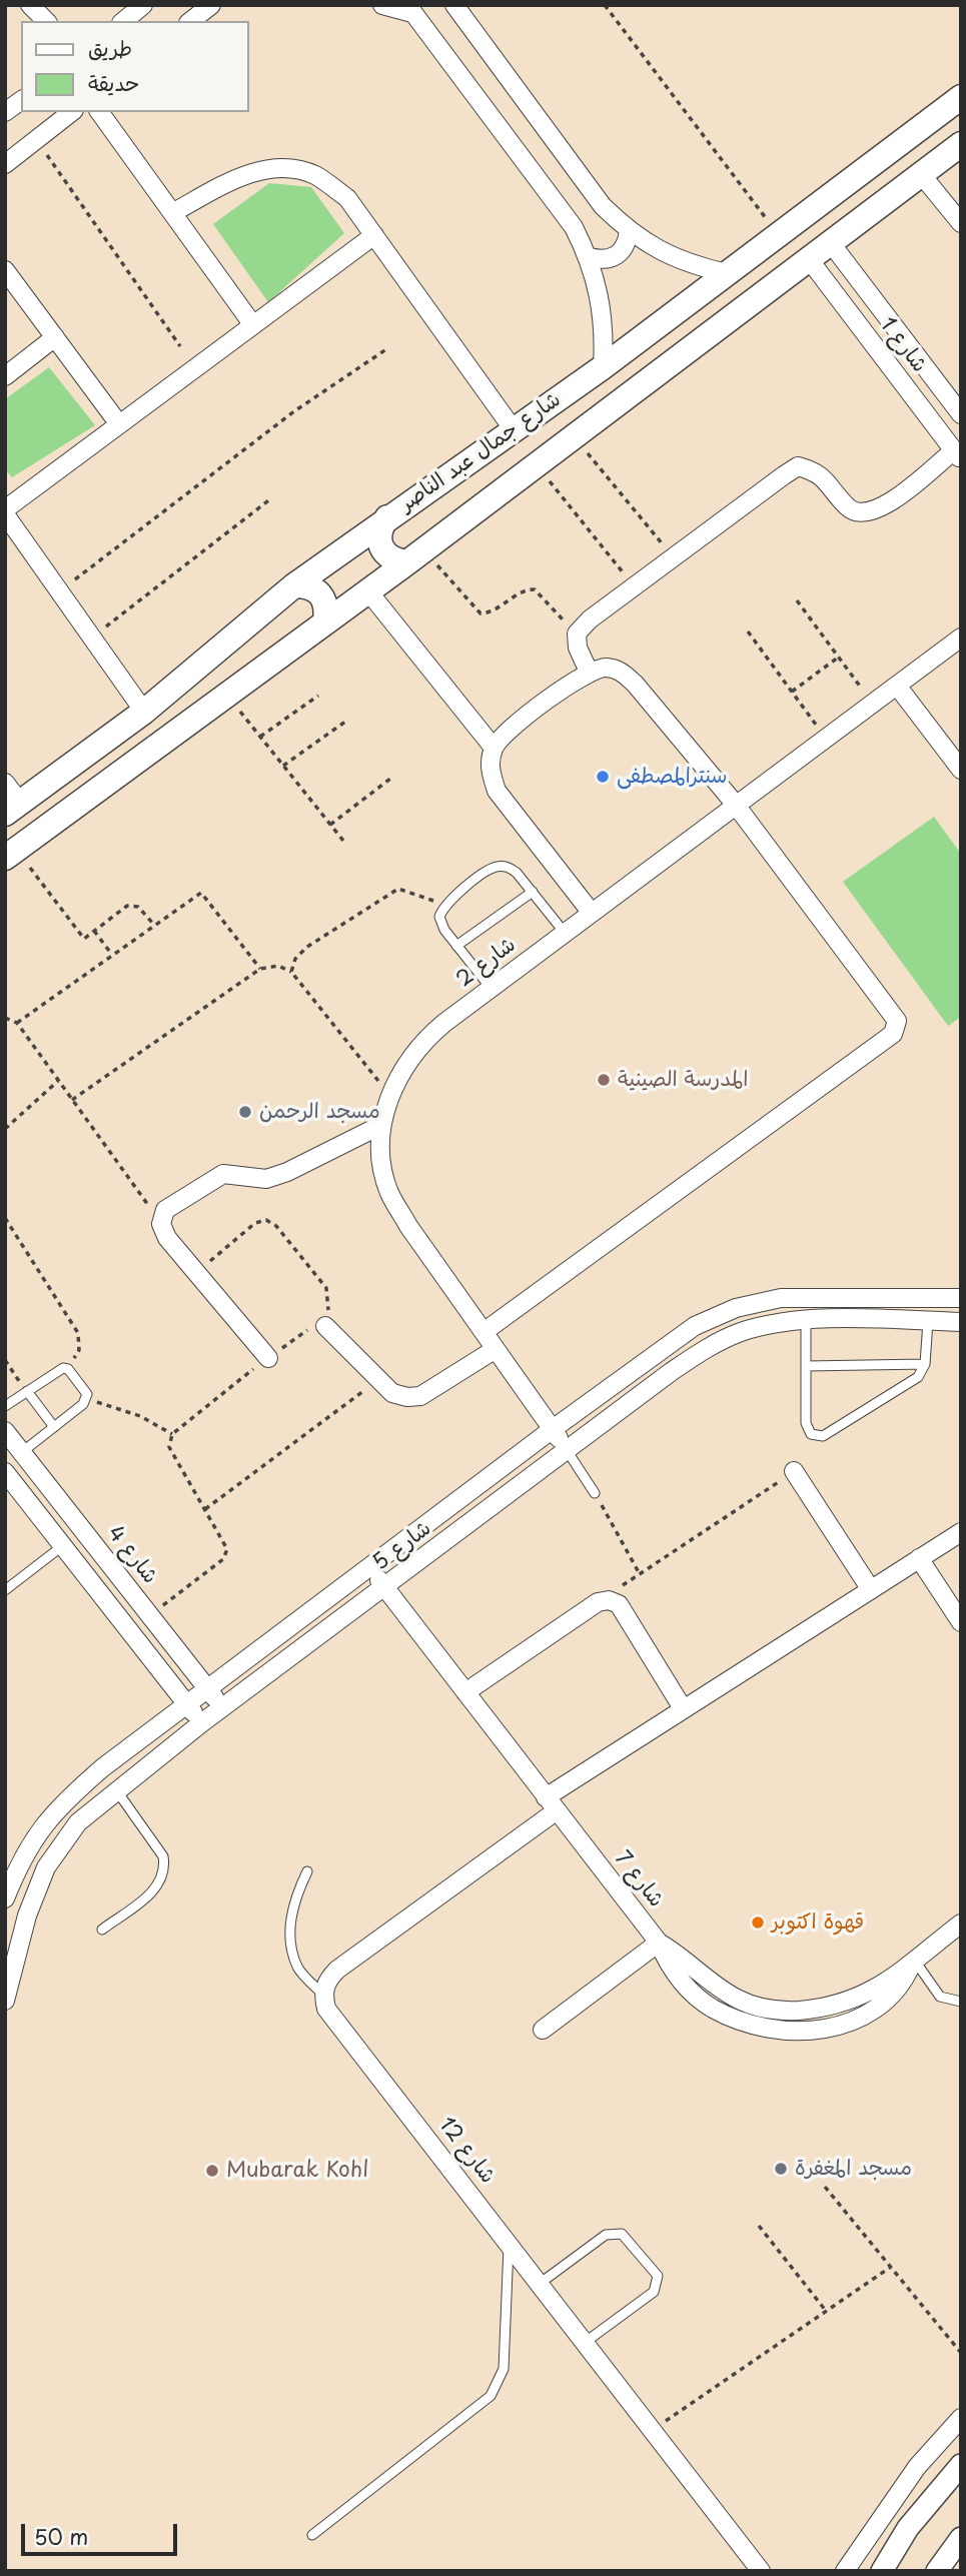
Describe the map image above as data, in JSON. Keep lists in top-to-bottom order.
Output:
{
  "streets": {
    "main road": ["شارع جمال عبد الناصر"],
    "street": [
      "شارع 1",
      "شارع 2",
      "شارع 5",
      "شارع 4",
      "شارع 7",
      "شارع 12"
    ]
  },
  "crossings": [
    ["شارع 1", "شارع جمال عبد الناصر"],
    ["شارع 2", "شارع 5"],
    ["شارع 5", "شارع 4"],
    ["شارع 5", "شارع 7"]
  ],
  "places": [
    "سنترالمصطفى",
    "المدرسة الصينية",
    "مسجد الرحمن",
    "قهوة اكتوبر",
    "مسجد المغفرة",
    "Mubarak Kohl"
  ],
  "legend": ["طريق", "حديقة"],
  "scale_bar": "50 m"
}
